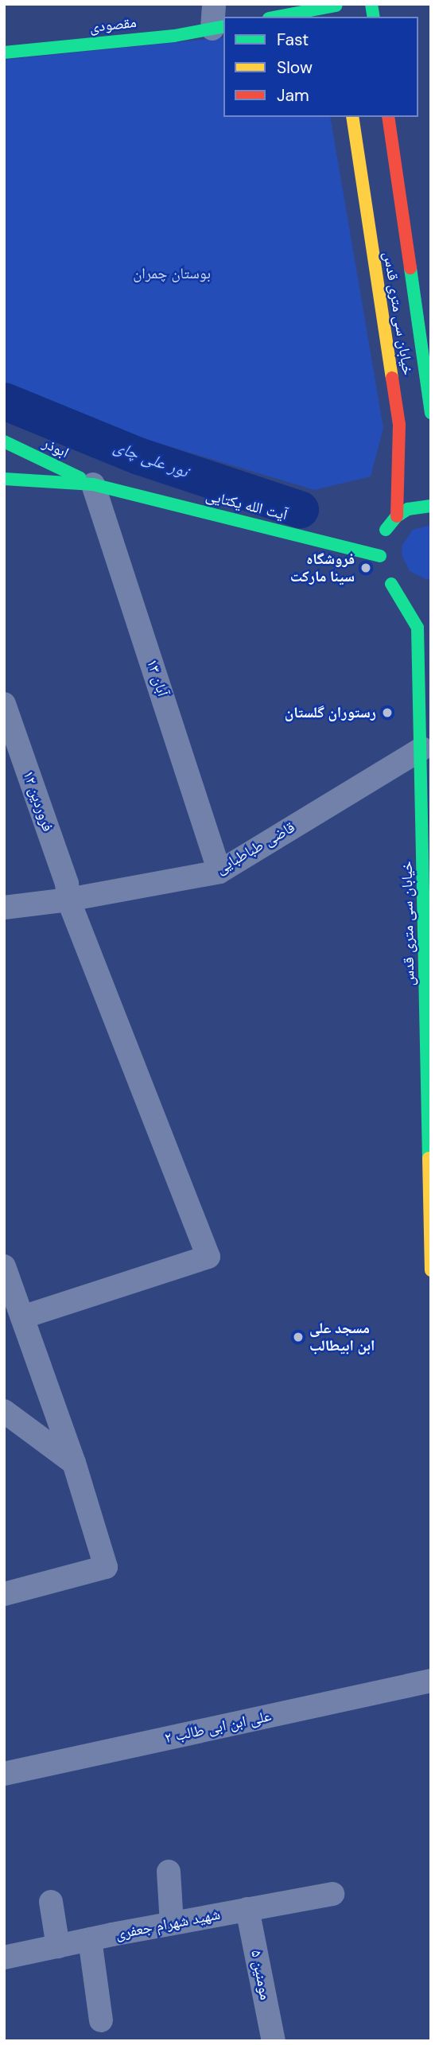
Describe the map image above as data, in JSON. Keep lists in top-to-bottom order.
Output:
{
  "streets": {
    "main road": [
      "مقصودی",
      "خیابان سی متری قدس",
      "ابوذر",
      "آیت الله یکتایی"
    ],
    "street": [
      "۱۳ آبان",
      "۱۲ فروردین",
      "قاضی طباطبایی",
      "علی ابن ابی طالب ۲",
      "شهید شهرام جعفری",
      "۵ مومنین"
    ]
  },
  "crossings": [
    ["خیابان سی متری قدس", "آیت الله یکتایی"],
    ["خیابان سی متری قدس", "قاضی طباطبایی"],
    ["ابوذر", "آیت الله یکتایی"],
    ["ابوذر", "۱۳ آبان"],
    ["آیت الله یکتایی", "۱۳ آبان"],
    ["۱۳ آبان", "قاضی طباطبایی"],
    ["۱۲ فروردین", "قاضی طباطبایی"],
    ["شهید شهرام جعفری", "۵ مومنین"]
  ],
  "water": ["نور علی چای"],
  "parks": ["بوستان چمران"],
  "places": ["فروشگاه سینا مارکت", "رستوران گلستان", "مسجد علی ابن ابیطالب"],
  "legend": ["Fast", "Slow", "Jam"]
}
